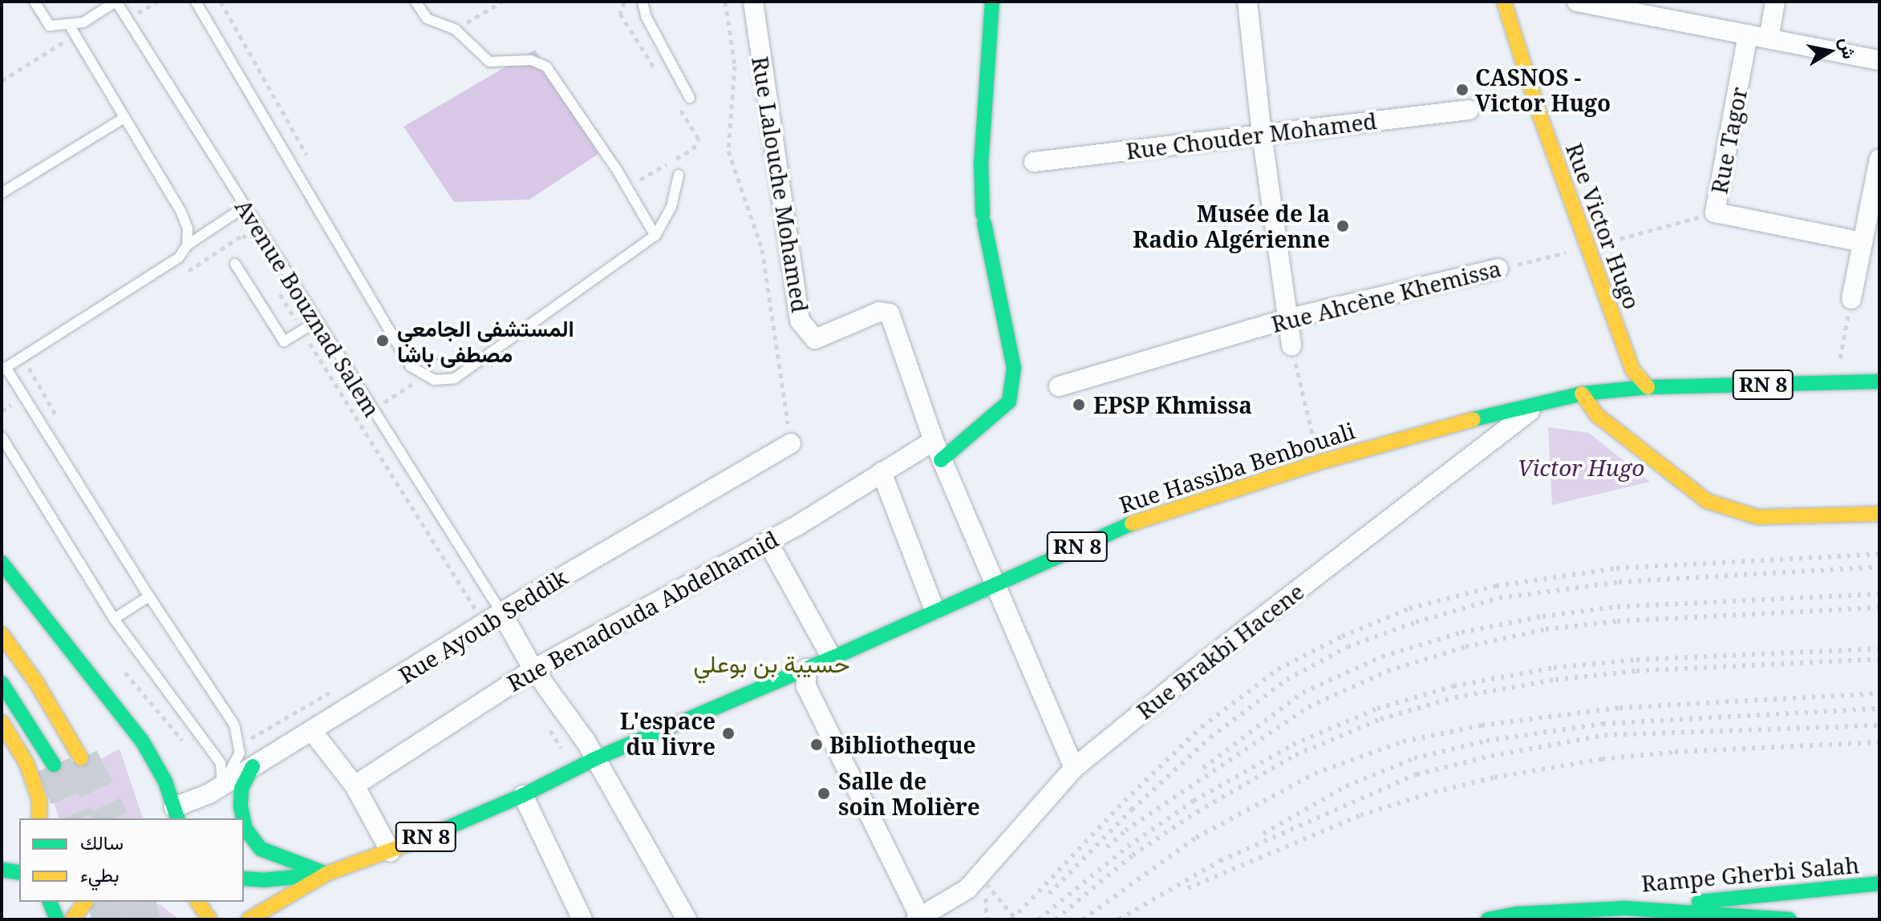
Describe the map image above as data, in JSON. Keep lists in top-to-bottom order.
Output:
{
  "streets": {
    "main road": [
      "Rue Victor Hugo",
      "RN 8",
      "Rue Hassiba Benbouali",
      "Rampe Gherbi Salah"
    ],
    "street": [
      "Rue Chouder Mohamed",
      "Rue Tagor",
      "Rue Lalouche Mohamed",
      "Rue Ahcène Khemissa",
      "Rue Benadouda Abdelhamid",
      "Rue Ayoub Seddik",
      "Rue Brakbi Hacene"
    ],
    "lane": ["Avenue Bouznad Salem"]
  },
  "crossings": [
    ["Rue Tagor", "Rue Ahcène Khemissa"],
    ["Rue Lalouche Mohamed", "Rue Hassiba Benbouali"],
    ["Rue Lalouche Mohamed", "Rue Benadouda Abdelhamid"],
    ["Rue Lalouche Mohamed", "Rue Brakbi Hacene"],
    ["Rue Victor Hugo", "Rue Ahcène Khemissa"],
    ["Rue Victor Hugo", "Rue Hassiba Benbouali"],
    ["Avenue Bouznad Salem", "Rue Ayoub Seddik"],
    ["Rue Hassiba Benbouali", "Rue Brakbi Hacene"]
  ],
  "districts": ["حسيبة بن بوعلي"],
  "parks": ["Victor Hugo"],
  "places": [
    "CASNOS - Victor Hugo",
    "Musée de la Radio Algérienne",
    "المستشفى الجامعي مصطفى باشا",
    "EPSP Khmissa",
    "L'espace du livre",
    "Bibliotheque",
    "Salle de soin Molière"
  ],
  "legend": ["سالك", "بطيء"],
  "north": "right"
}
